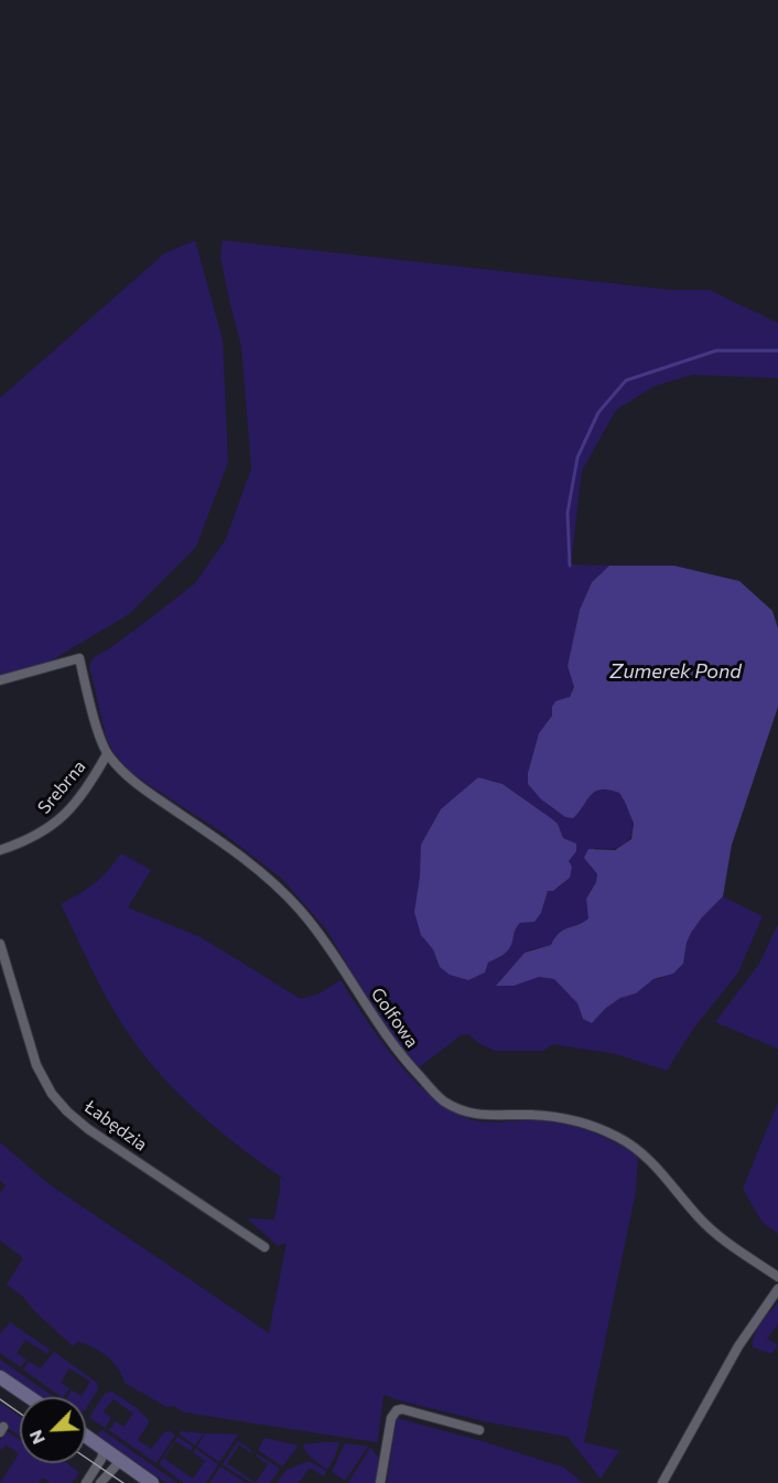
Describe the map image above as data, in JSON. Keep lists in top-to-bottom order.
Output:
{
  "streets": {
    "street": ["Srebrna", "Golfowa", "Łabędzia"]
  },
  "crossings": [
    ["Srebrna", "Golfowa"]
  ],
  "water": ["Zumerek Pond"],
  "north": "bottom left"
}
